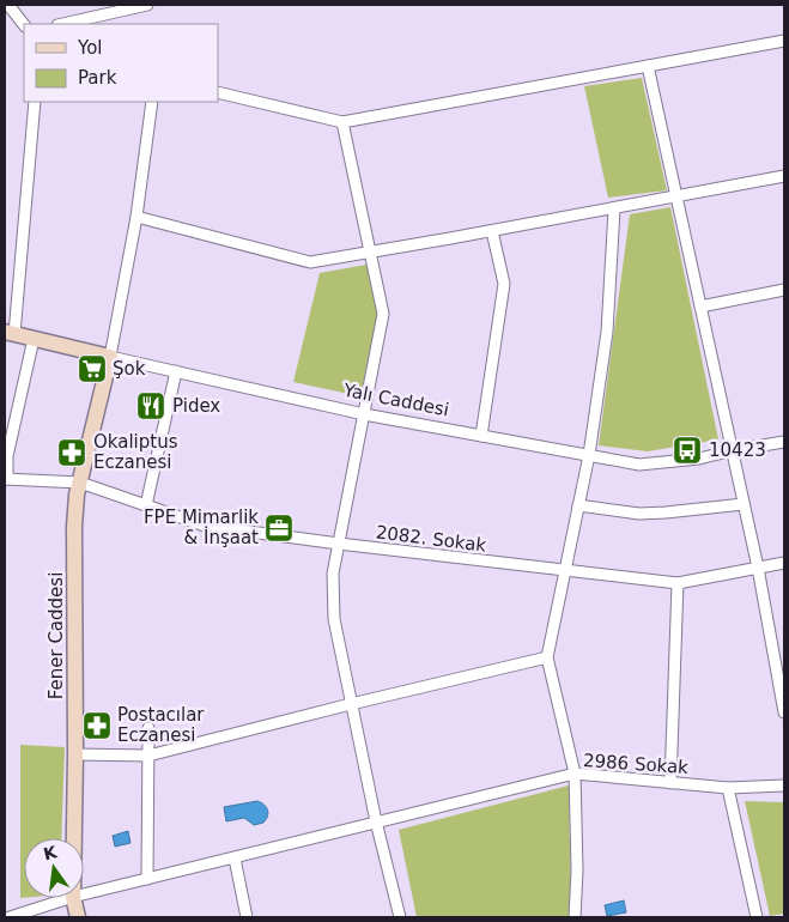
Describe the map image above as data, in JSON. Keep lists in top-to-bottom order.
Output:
{
  "streets": {
    "street": [
      "Yalı Caddesi",
      "2082. Sokak",
      "Fener Caddesi",
      "2986 Sokak"
    ]
  },
  "crossings": [
    ["Yalı Caddesi", "Fener Caddesi"],
    ["2082. Sokak", "Fener Caddesi"]
  ],
  "places": {
    "supermarket": ["Şok"],
    "restaurant": ["Pidex"],
    "bus stop": ["10423"],
    "pharmacy": ["Okaliptus Eczanesi", "Postacılar Eczanesi"],
    "office": ["FPE Mimarlik & İnşaat"]
  },
  "legend": ["Yol", "Park"],
  "north": "top"
}
